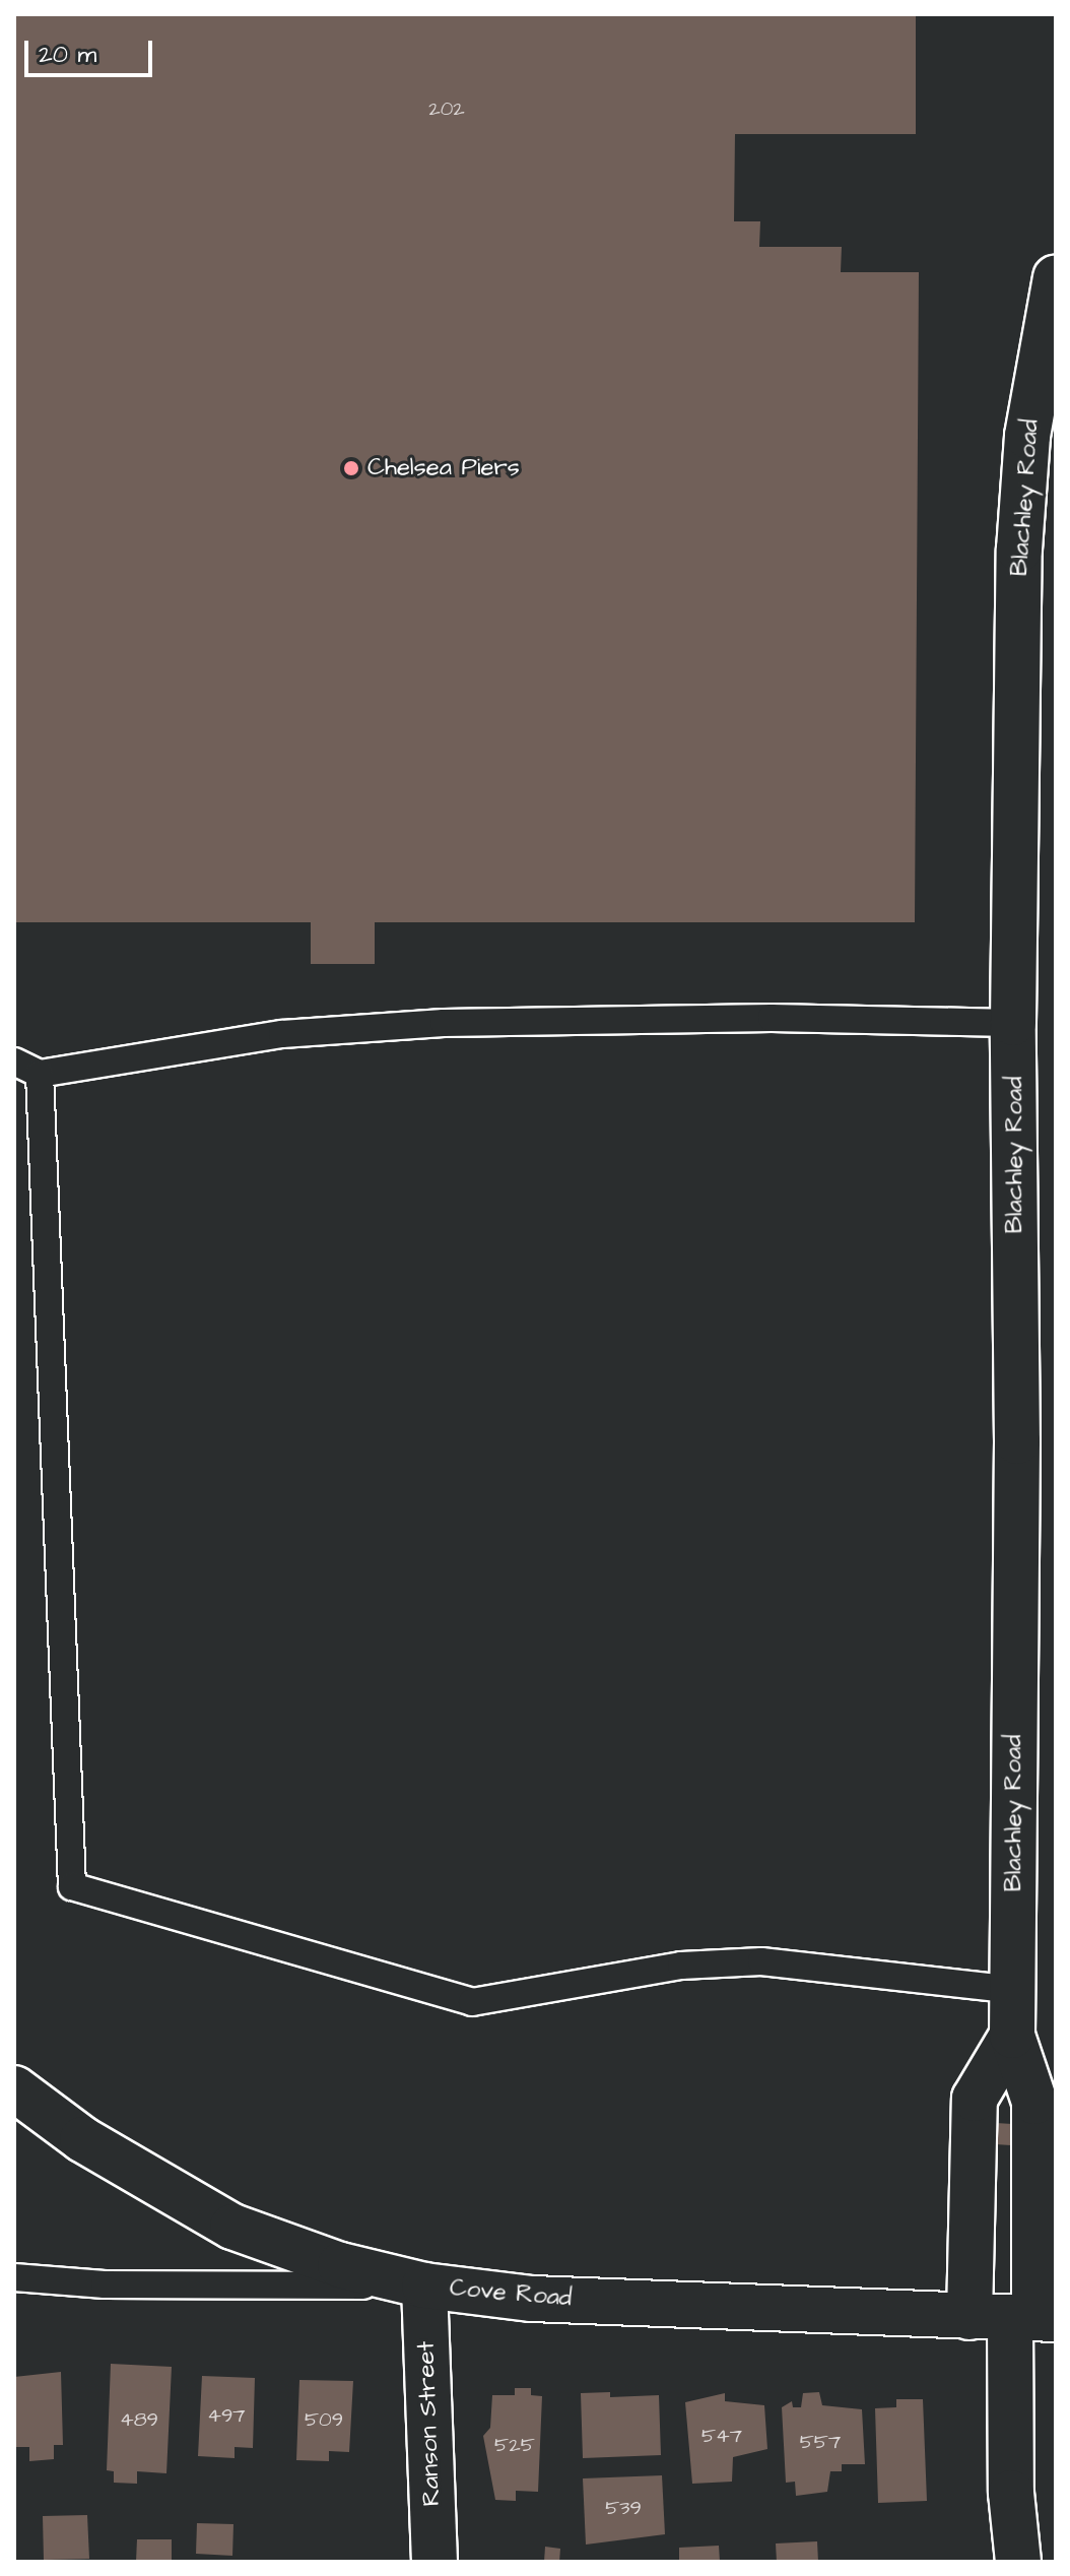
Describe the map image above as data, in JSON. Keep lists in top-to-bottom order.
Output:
{
  "streets": {
    "street": ["Blachley Road", "Cove Road", "Ranson Street"]
  },
  "crossings": [
    ["Blachley Road", "Cove Road"],
    ["Cove Road", "Ranson Street"]
  ],
  "places": ["Chelsea Piers"],
  "house_numbers": [
    "202",
    "497",
    "489",
    "509",
    "547",
    "557",
    "525",
    "539"
  ],
  "scale_bar": "20 m"
}
